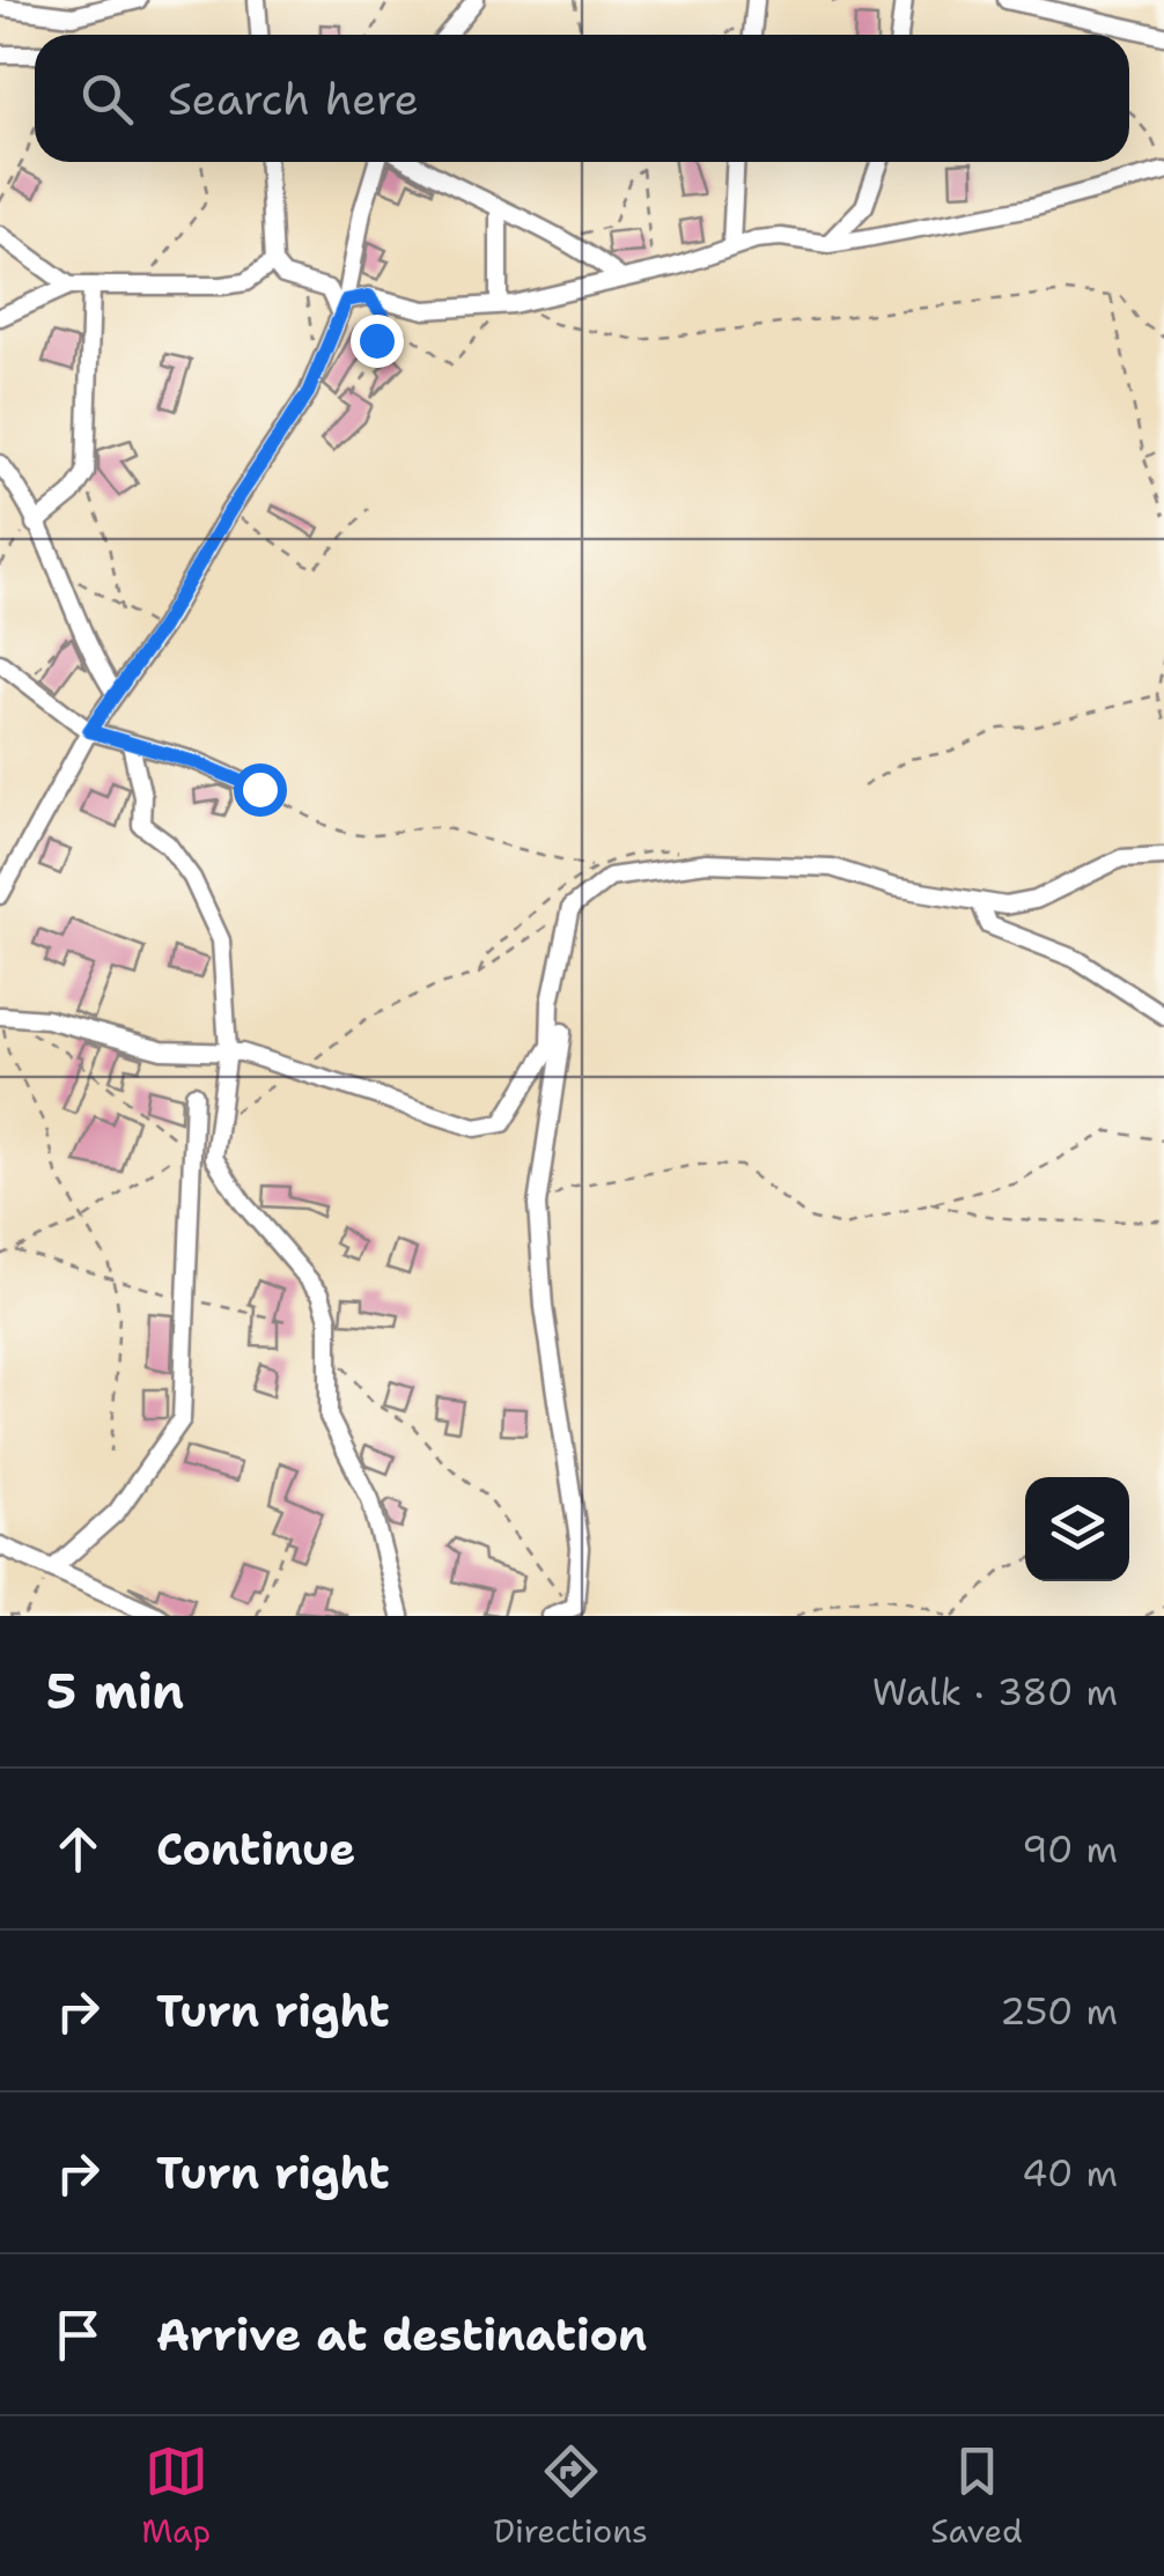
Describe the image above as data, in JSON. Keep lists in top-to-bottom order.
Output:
{
  "page": {
    "search": "Search here",
    "heading": ["5 min", "Walk · 380 m"],
    "list": [
      ["Continue", "90 m"],
      ["Turn right", "250 m"],
      ["Turn right", "40 m"],
      "Arrive at destination"
    ],
    "nav": ["Map", "Directions", "Saved"]
  }
}
